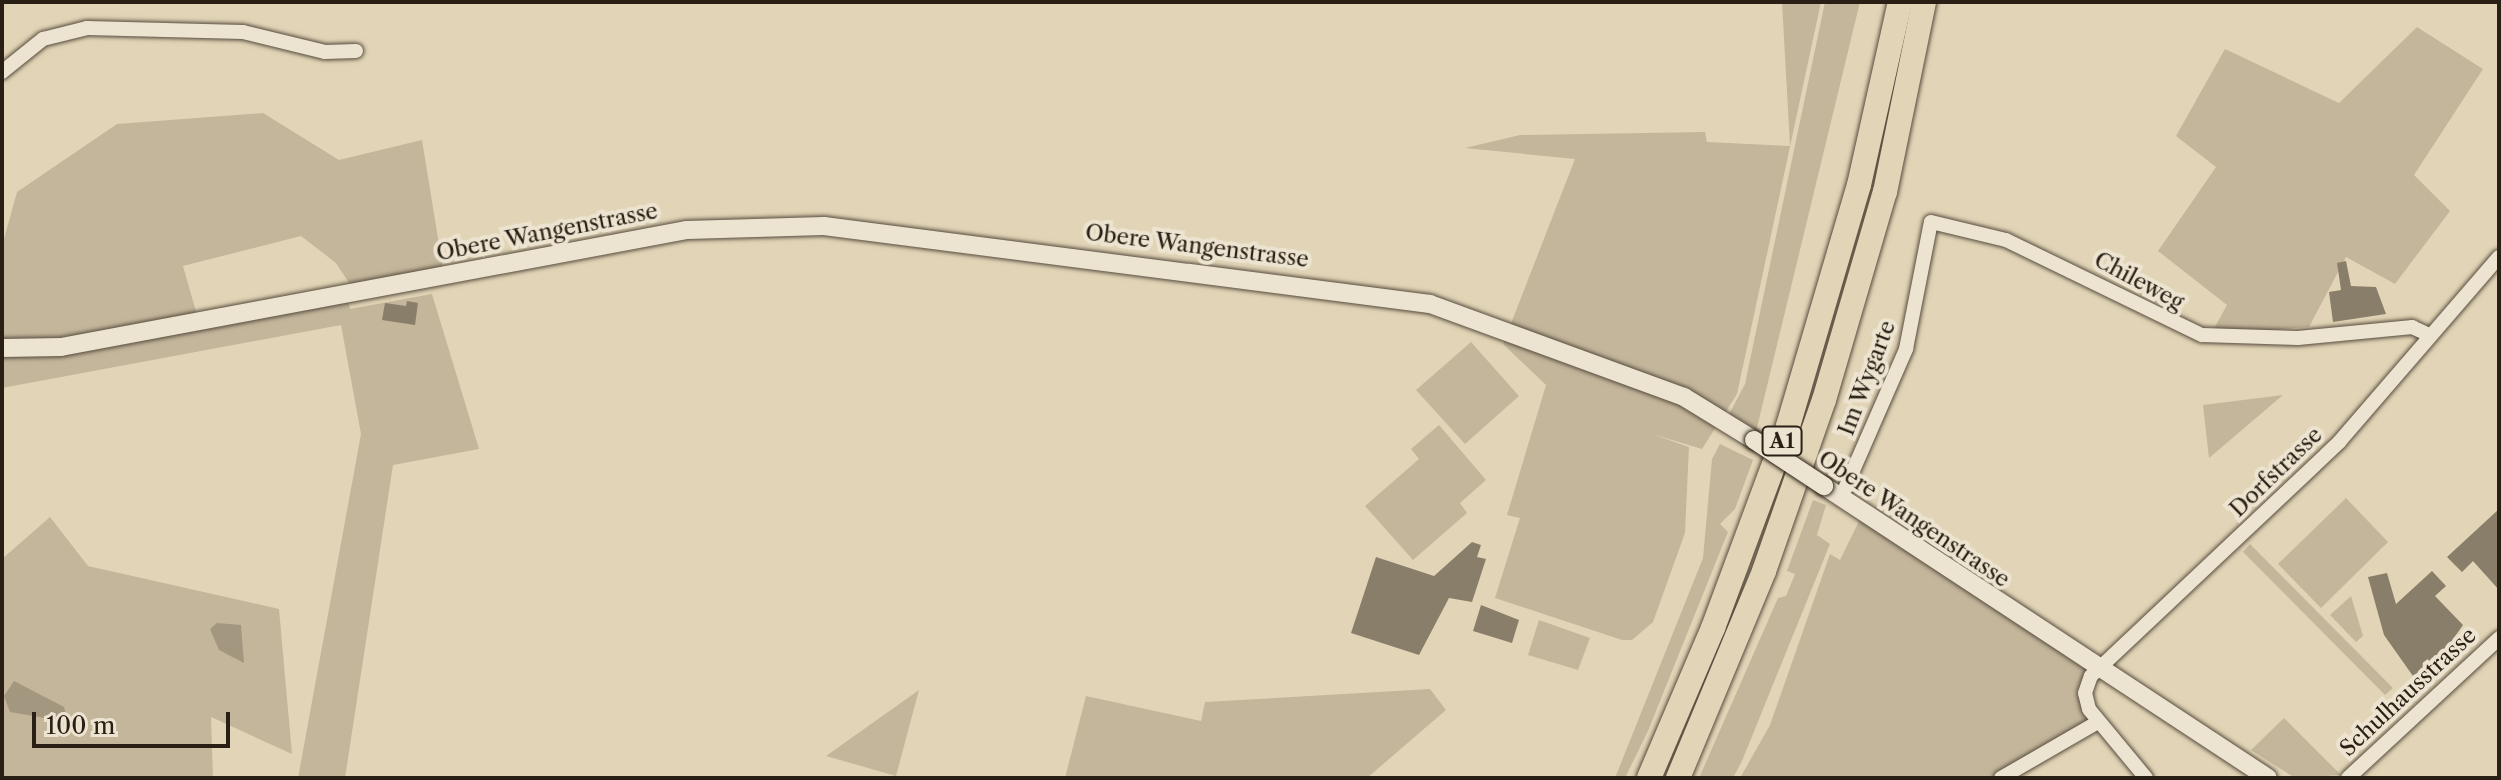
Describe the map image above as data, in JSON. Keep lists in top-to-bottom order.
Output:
{
  "streets": {
    "highway": ["A1"],
    "street": [
      "Obere Wangenstrasse",
      "Chileweg",
      "Im Wygarte",
      "Dorfstrasse",
      "Schulhausstrasse"
    ]
  },
  "crossings": [
    ["Obere Wangenstrasse", "Im Wygarte"],
    ["Obere Wangenstrasse", "Dorfstrasse"],
    ["Chileweg", "Im Wygarte"],
    ["Chileweg", "Dorfstrasse"]
  ],
  "scale_bar": "100 m"
}
